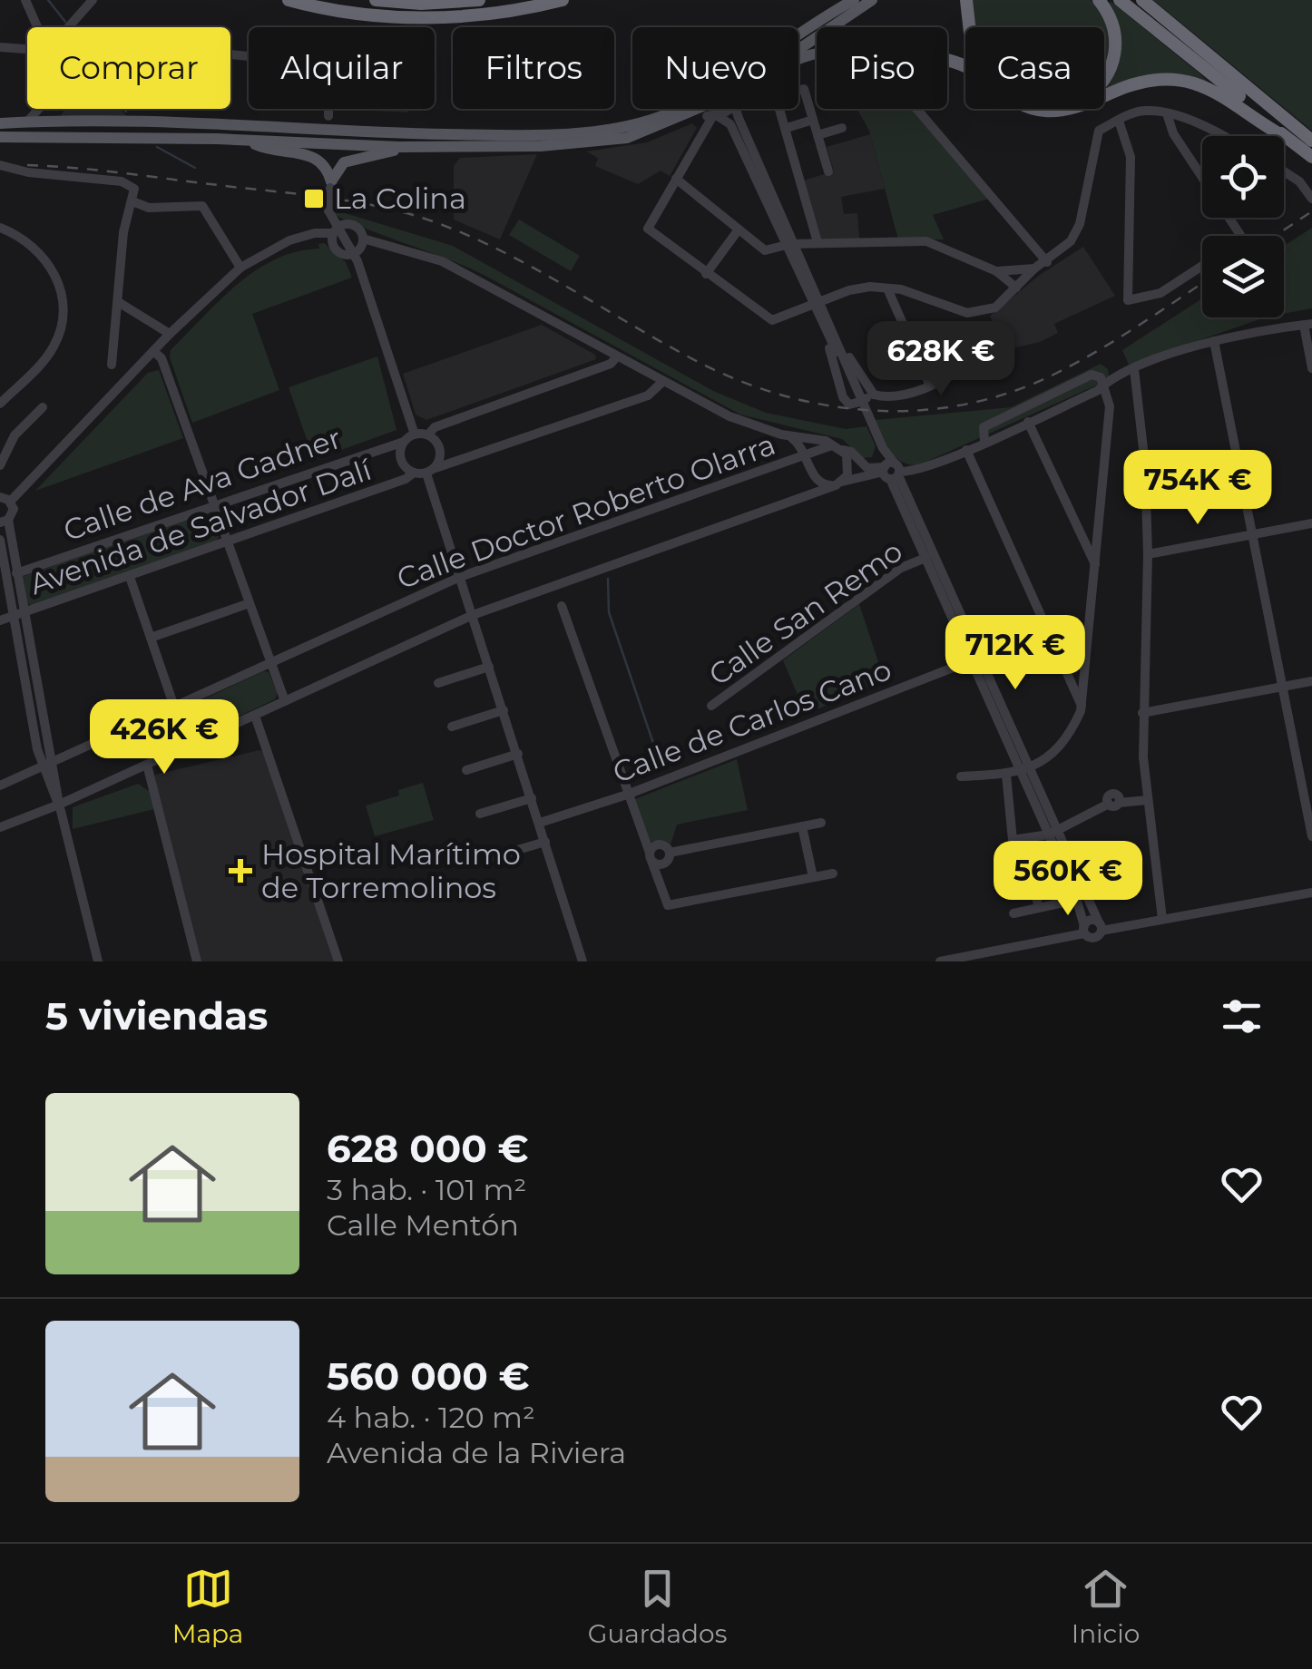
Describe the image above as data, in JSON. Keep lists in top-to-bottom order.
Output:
{
  "streets": {
    "street": [
      "Calle de Ava Gadner",
      "Calle Doctor Roberto Olarra",
      "Avenida de Salvador Dalí",
      "Calle San Remo",
      "Calle de Carlos Cano"
    ]
  },
  "crossings": [
    ["Calle de Ava Gadner", "Avenida de Salvador Dalí"]
  ],
  "places": {
    "transit": ["La Colina"],
    "health": ["Hospital Marítimo de Torremolinos"]
  },
  "page": {
    "chip": [
      "Comprar",
      "Alquilar",
      "Filtros",
      "Nuevo",
      "Piso",
      "Casa"
    ],
    "price": [
      "628K €",
      "754K €",
      "712K €",
      "426K €",
      "560K €"
    ],
    "heading": "5 viviendas",
    "list": [
      {
        "name": "628 000 €",
        "note": "3 hab. · 101 m² · Calle Mentón"
      },
      {
        "name": "560 000 €",
        "note": "4 hab. · 120 m² · Avenida de la Riviera"
      }
    ],
    "tabs": ["Mapa", "Guardados", "Inicio"]
  }
}
